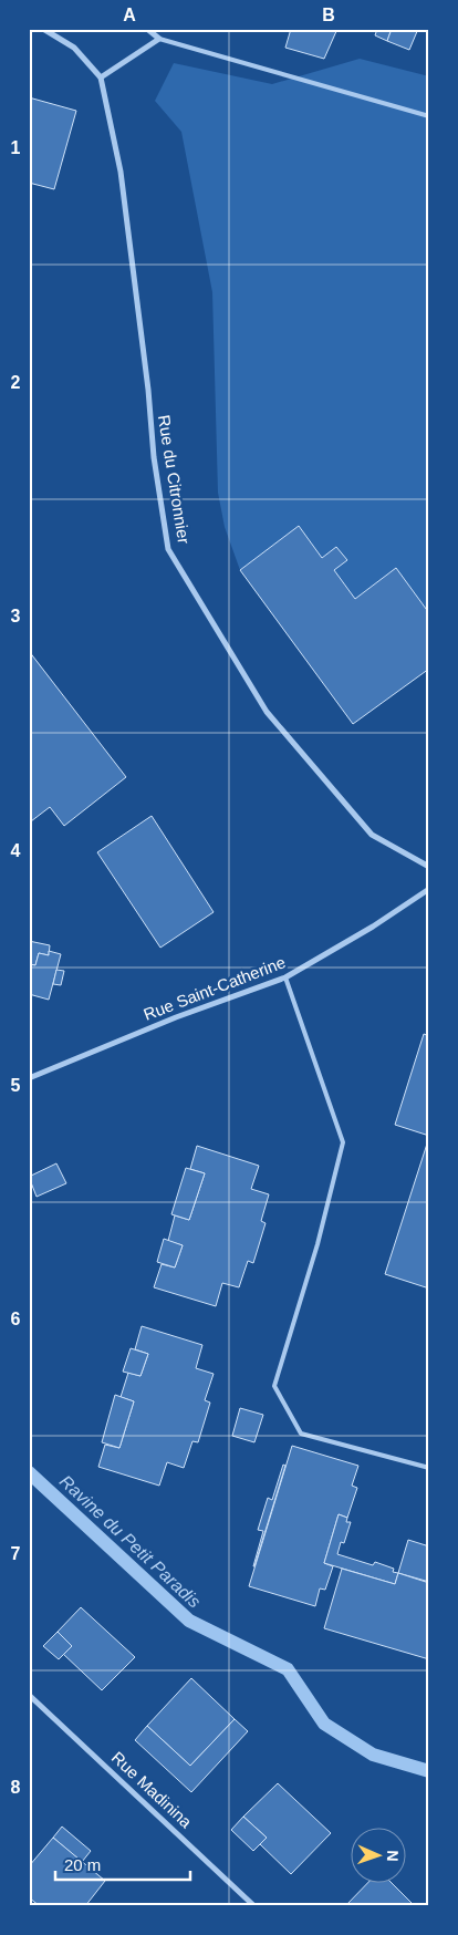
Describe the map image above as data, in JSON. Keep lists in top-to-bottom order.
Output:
{
  "streets": {
    "street": ["Rue du Citronnier", "Rue Saint-Catherine", "Rue Madinina"]
  },
  "water": ["Ravine du Petit Paradis"],
  "scale_bar": "20 m",
  "north": "right",
  "grid": {
    "columns": ["A", "B"],
    "rows": [
      "1",
      "2",
      "3",
      "4",
      "5",
      "6",
      "7",
      "8"
    ]
  }
}
